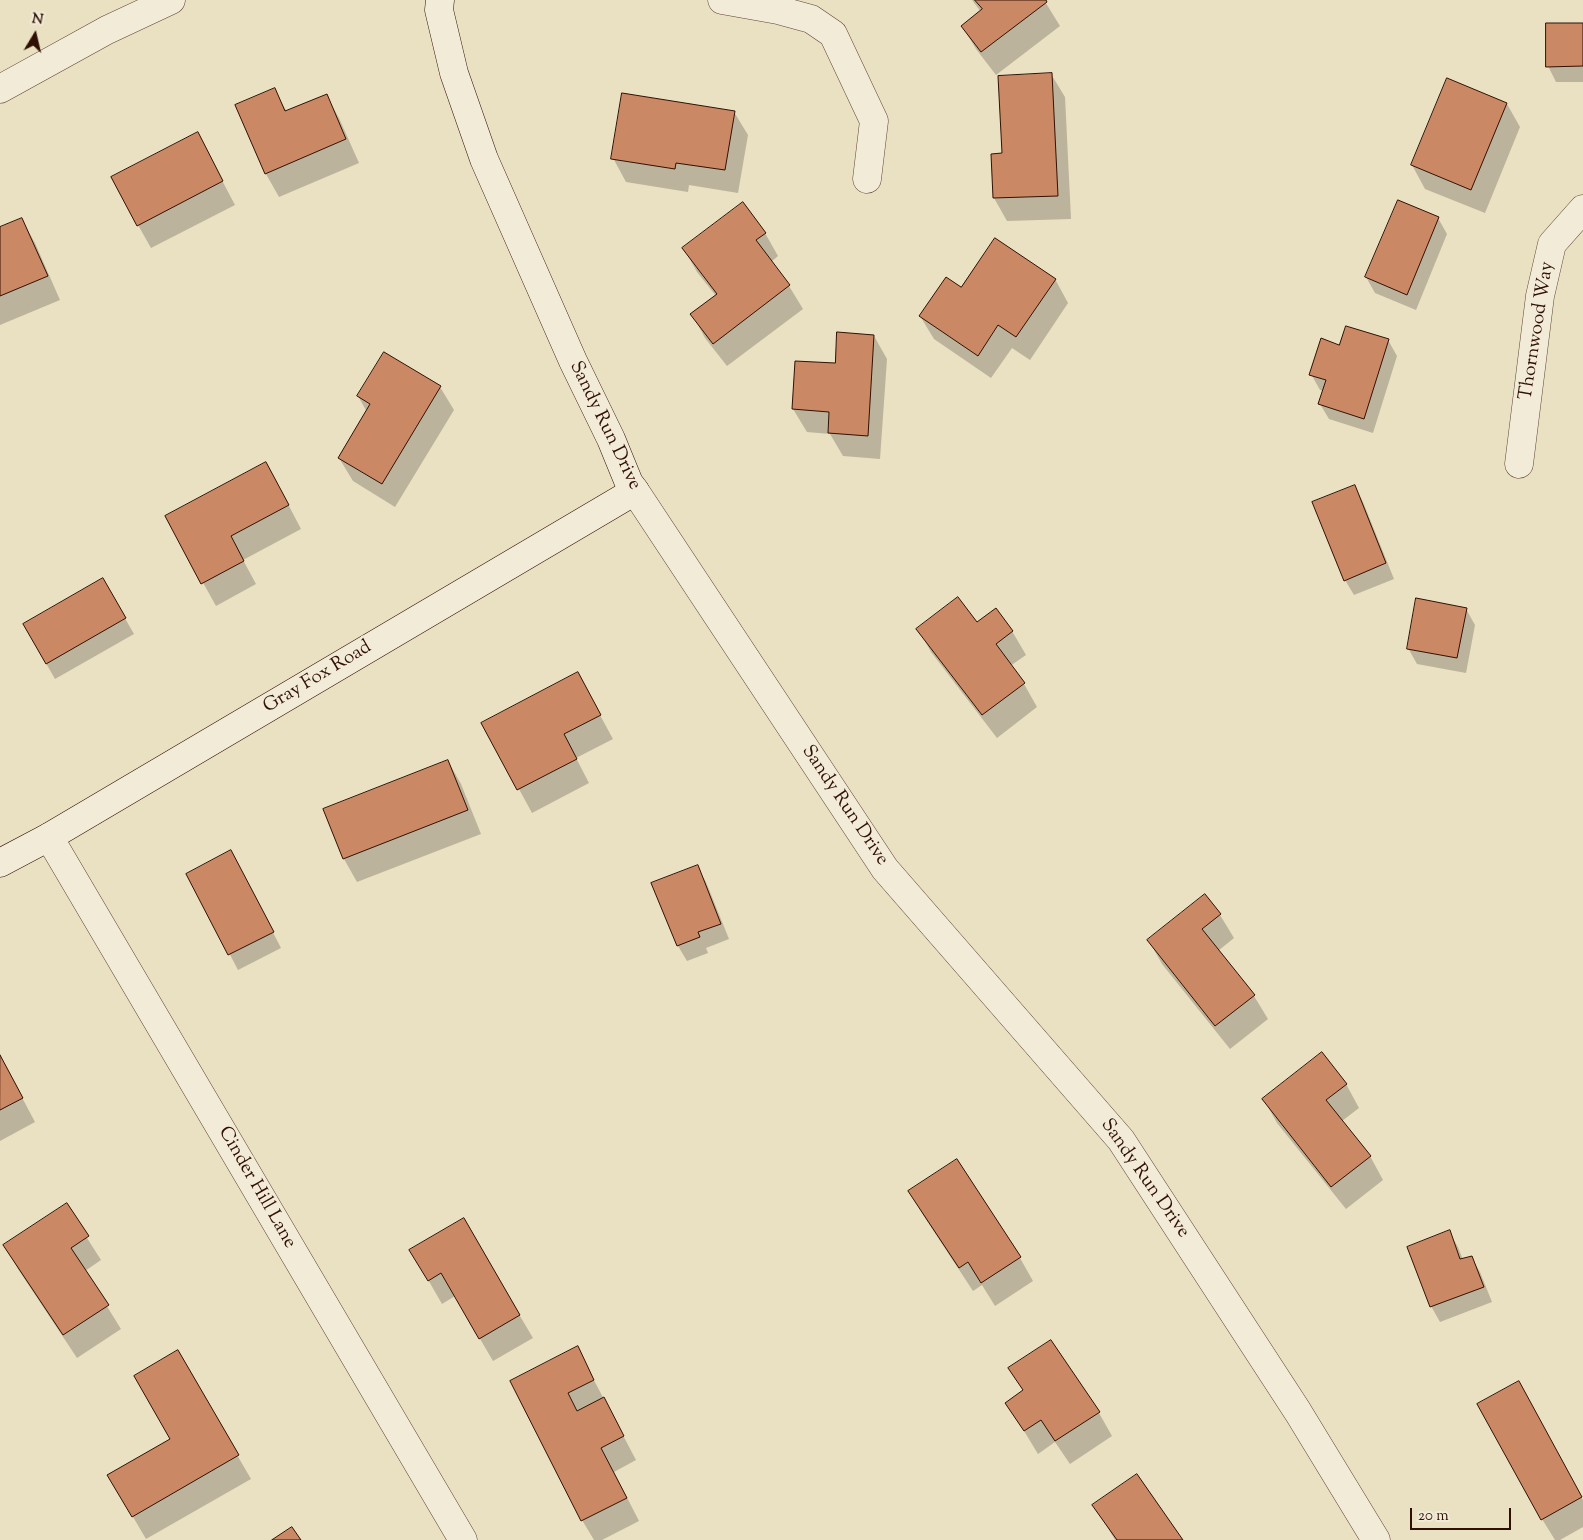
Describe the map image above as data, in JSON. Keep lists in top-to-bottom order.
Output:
{
  "streets": {
    "street": [
      "Thornwood Way",
      "Sandy Run Drive",
      "Gray Fox Road",
      "Cinder Hill Lane"
    ]
  },
  "crossings": [
    ["Sandy Run Drive", "Gray Fox Road"],
    ["Gray Fox Road", "Cinder Hill Lane"]
  ],
  "scale_bar": "20 m",
  "north": "top"
}
